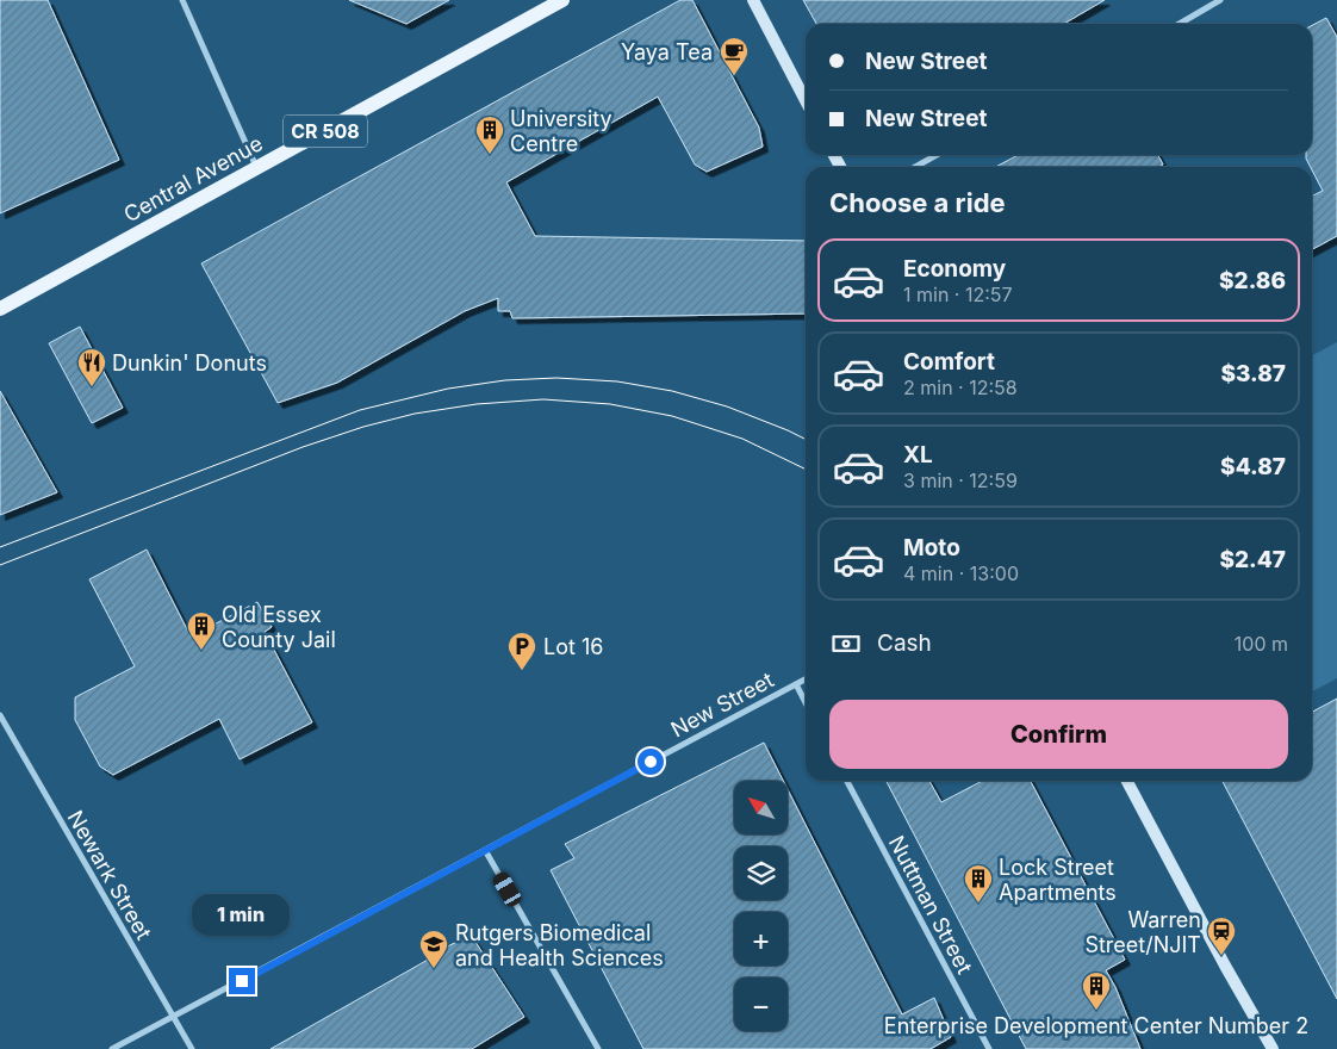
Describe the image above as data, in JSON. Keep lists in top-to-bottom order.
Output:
{
  "streets": {
    "main road": ["CR 508", "Central Avenue"],
    "street": ["New Street", "Newark Street", "Nuttman Street"]
  },
  "crossings": [
    ["New Street", "Newark Street"]
  ],
  "places": {
    "cafe": ["Yaya Tea"],
    "building": [
      "University Centre",
      "Old Essex County Jail",
      "Lock Street Apartments",
      "Enterprise Development Center Number 2"
    ],
    "restaurant": ["Dunkin' Donuts"],
    "parking": ["Lot 16"],
    "station": ["Warren Street/NJIT"],
    "school or university": ["Rutgers Biomedical and Health Sciences"]
  },
  "north": "top left",
  "page": {
    "banner": ["New Street", "New Street"],
    "heading": "Choose a ride",
    "list": [
      {
        "name": "Economy",
        "note": "1 min · 12:57",
        "value": "$2.86"
      },
      {
        "name": "Comfort",
        "note": "2 min · 12:58",
        "value": "$3.87"
      },
      {
        "name": "XL",
        "note": "3 min · 12:59",
        "value": "$4.87"
      },
      {
        "name": "Moto",
        "note": "4 min · 13:00",
        "value": "$2.47"
      }
    ],
    "pay": ["Cash", "100 m"],
    "buttons": "Confirm",
    "map_buttons": ["+", "−"],
    "bubble": "1 min"
  }
}
